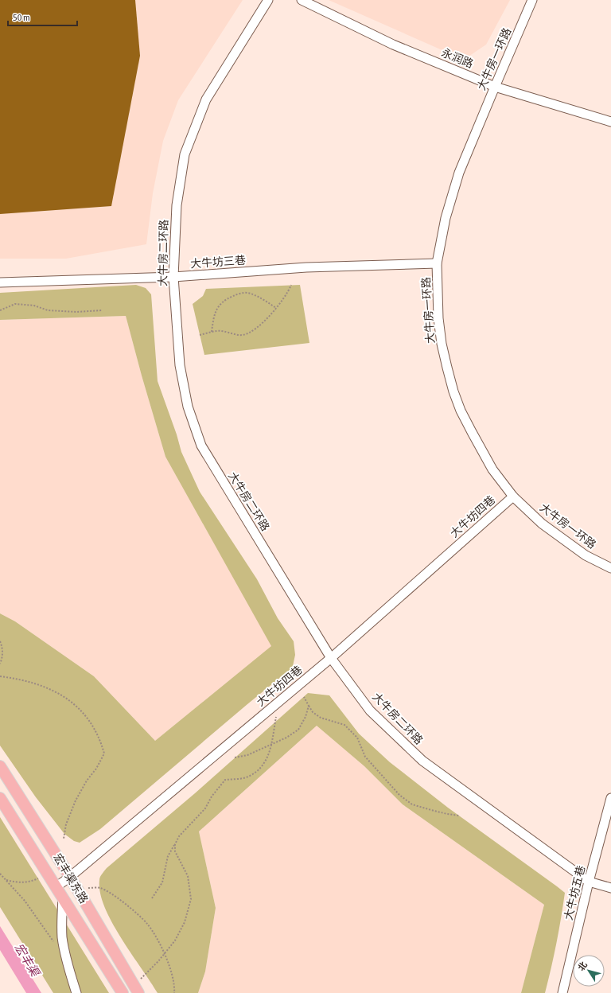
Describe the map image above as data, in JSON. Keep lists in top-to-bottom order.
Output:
{
  "streets": {
    "main road": ["宏丰渠东路"],
    "street": [
      "永润路",
      "大牛房一环路",
      "大牛房二环路",
      "大牛坊三巷",
      "大牛坊四巷",
      "大牛坊五巷"
    ]
  },
  "crossings": [
    ["永润路", "大牛房一环路"],
    ["大牛房一环路", "大牛坊三巷"],
    ["大牛房一环路", "大牛坊四巷"],
    ["大牛房二环路", "大牛坊三巷"],
    ["大牛房二环路", "大牛坊四巷"],
    ["大牛房二环路", "大牛坊五巷"],
    ["大牛坊四巷", "宏丰渠东路"]
  ],
  "water": ["宏丰渠"],
  "scale_bar": "50 m",
  "north": "top left"
}
